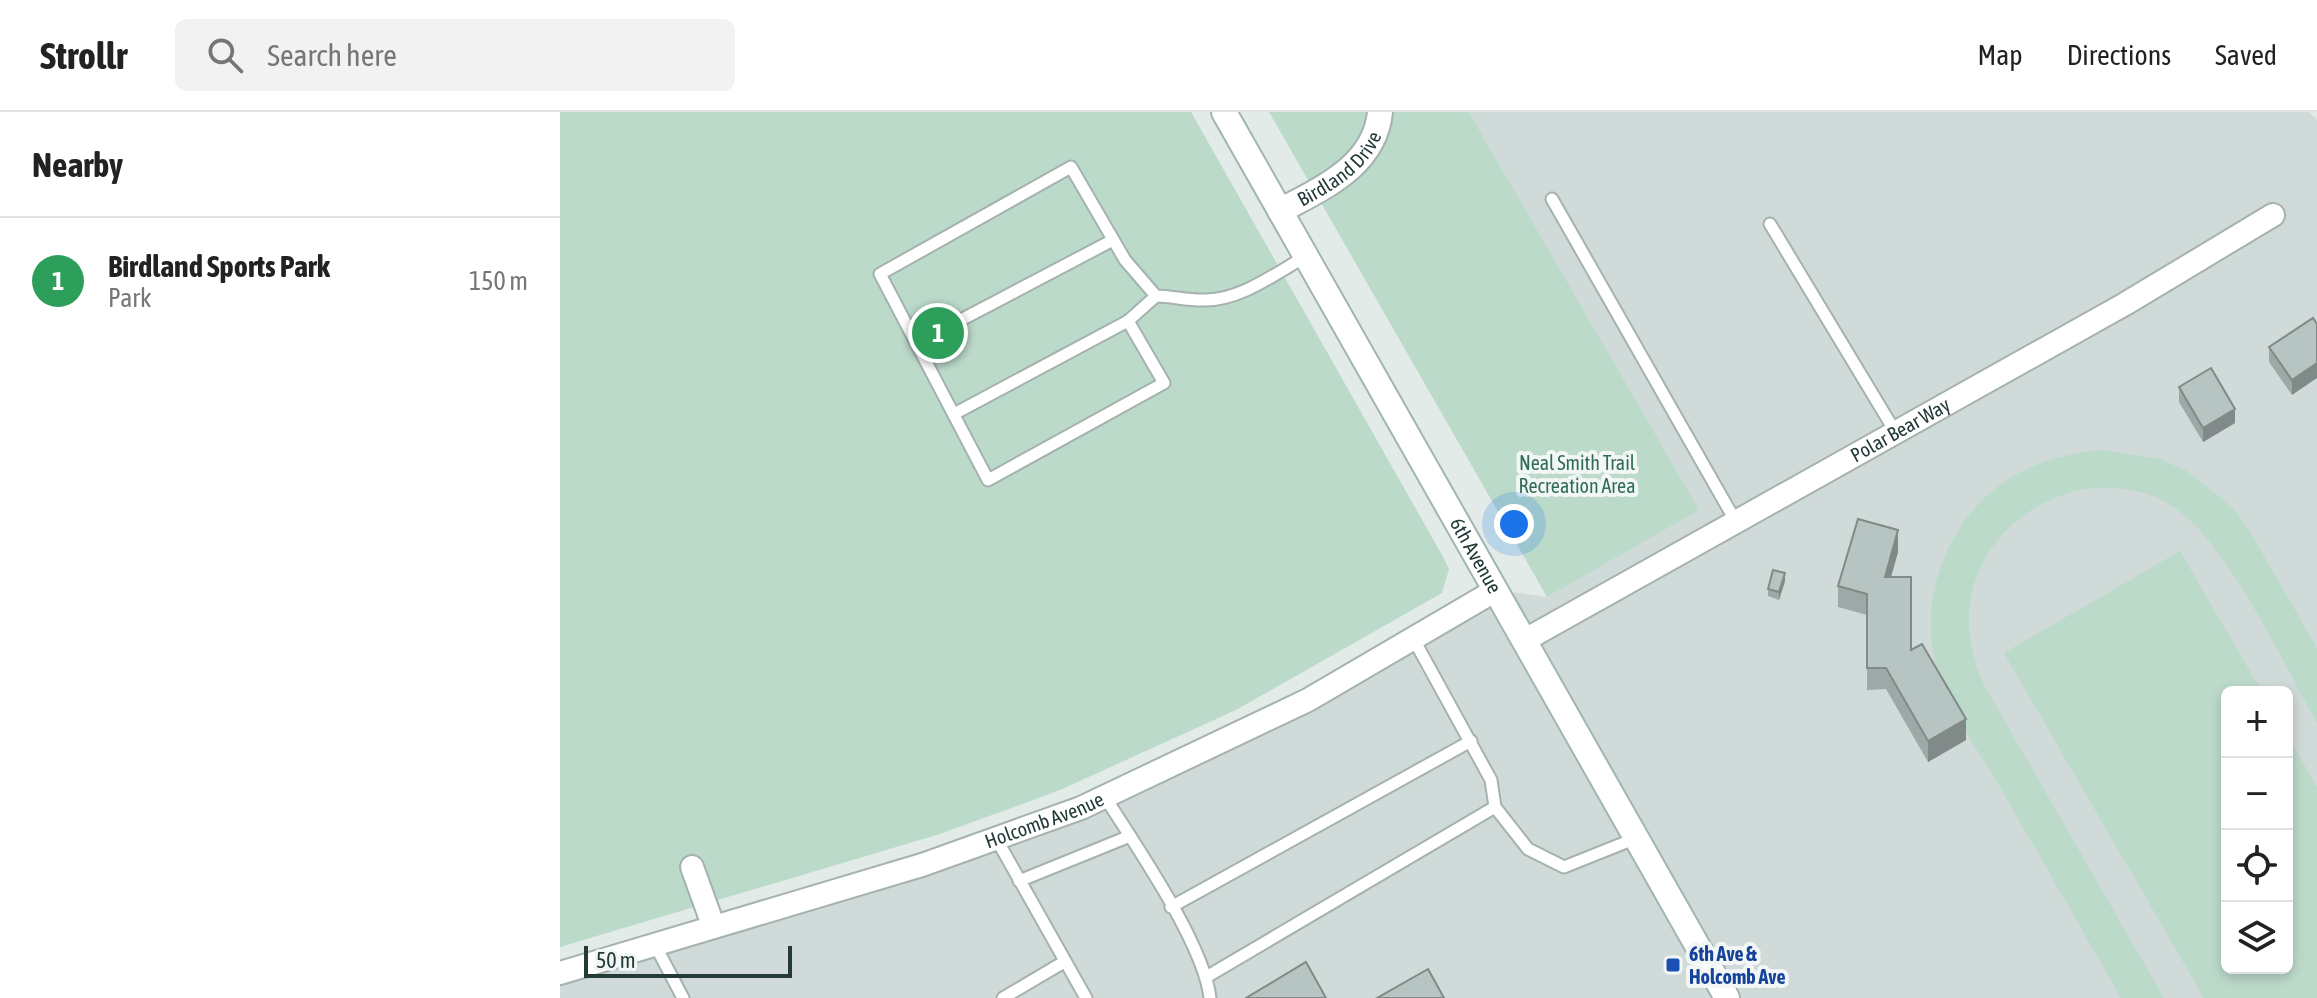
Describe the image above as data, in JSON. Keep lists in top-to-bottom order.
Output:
{
  "streets": {
    "main road": ["Birdland Drive", "6th Avenue"],
    "street": ["Polar Bear Way", "Holcomb Avenue"]
  },
  "crossings": [
    ["Birdland Drive", "6th Avenue"],
    ["Polar Bear Way", "6th Avenue"],
    ["6th Avenue", "Holcomb Avenue"]
  ],
  "parks": ["Neal Smith Trail Recreation Area"],
  "places": {
    "transit": ["6th Ave & Holcomb Ave"]
  },
  "scale_bar": "50 m",
  "page": {
    "header": "Strollr",
    "search": "Search here",
    "nav": ["Map", "Directions", "Saved"],
    "heading": "Nearby",
    "list": [
      {
        "mark": "1",
        "name": "Birdland Sports Park",
        "note": "Park",
        "value": "150 m"
      }
    ],
    "pins": "1",
    "map_buttons": ["+", "−"],
    "scale": "50 m"
  }
}
